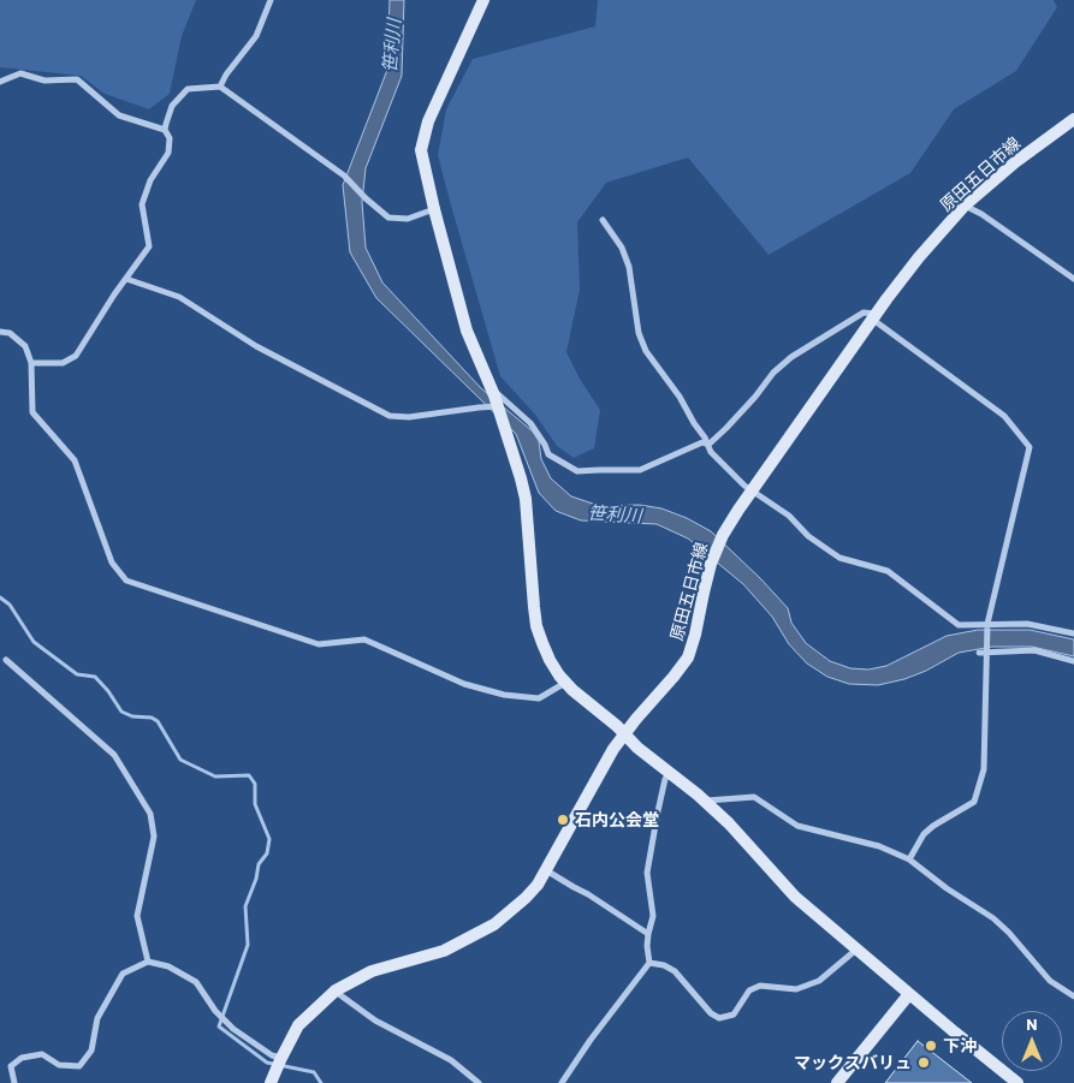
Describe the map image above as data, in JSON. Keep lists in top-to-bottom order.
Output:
{
  "streets": {
    "street": ["原田五日市線"]
  },
  "water": ["笹利川"],
  "places": ["石内公会堂", "下沖", "マックスバリュ"],
  "north": "top"
}
